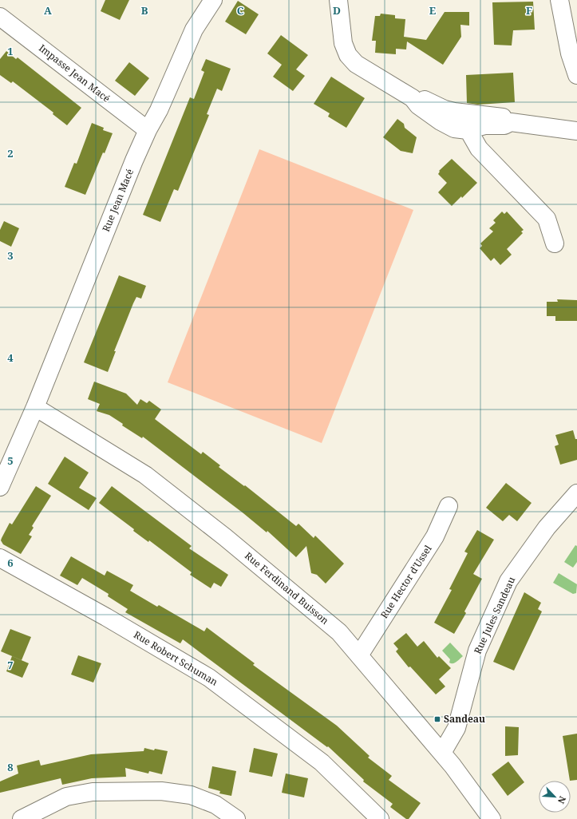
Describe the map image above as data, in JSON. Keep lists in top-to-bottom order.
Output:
{
  "streets": {
    "street": [
      "Impasse Jean Macé",
      "Rue Jean Macé",
      "Rue Hector d'Ussel",
      "Rue Ferdinand Buisson",
      "Rue Jules Sandeau",
      "Rue Robert Schuman"
    ]
  },
  "crossings": [
    ["Impasse Jean Macé", "Rue Jean Macé"],
    ["Rue Jean Macé", "Rue Ferdinand Buisson"],
    ["Rue Hector d'Ussel", "Rue Ferdinand Buisson"],
    ["Rue Ferdinand Buisson", "Rue Jules Sandeau"]
  ],
  "places": {
    "transit": ["Sandeau"]
  },
  "north": "bottom right",
  "grid": {
    "columns": [
      "A",
      "B",
      "C",
      "D",
      "E",
      "F"
    ],
    "rows": [
      "1",
      "2",
      "3",
      "4",
      "5",
      "6",
      "7",
      "8"
    ]
  }
}
